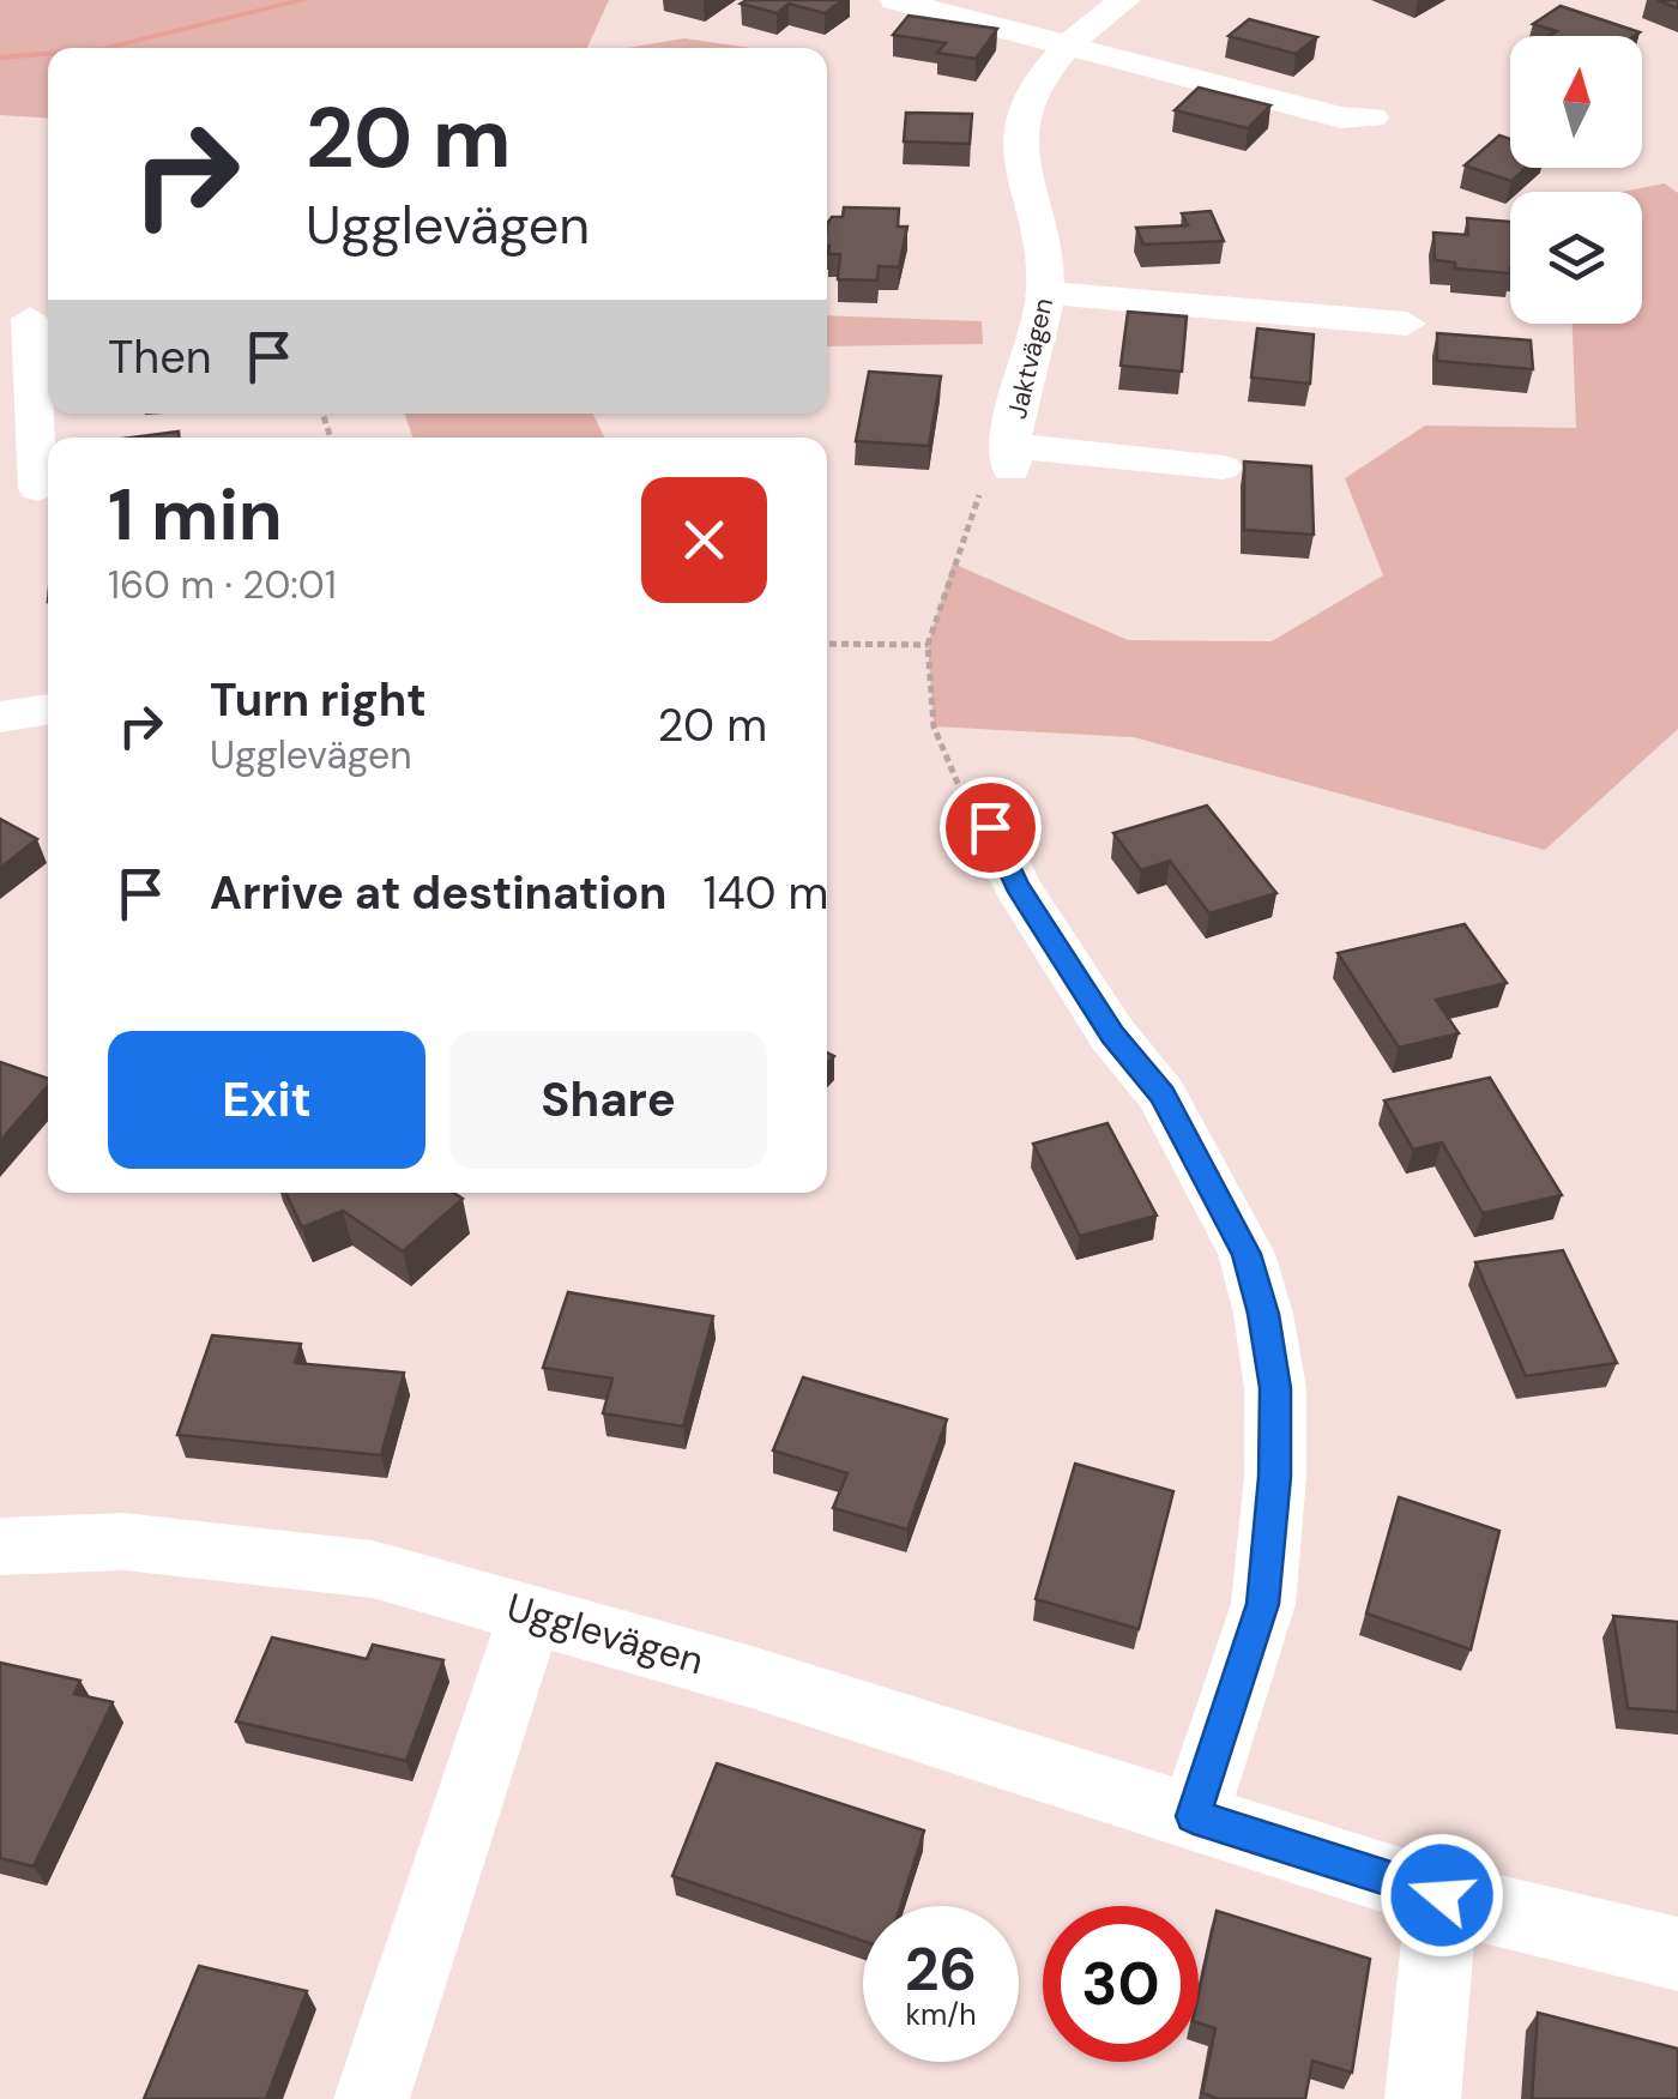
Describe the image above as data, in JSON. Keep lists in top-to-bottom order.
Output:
{
  "streets": {
    "street": ["Jaktvägen", "Ugglevägen"]
  },
  "north": "top",
  "page": {
    "turn": ["20 m", "Ugglevägen"],
    "then": "Then",
    "heading": ["1 min", "160 m · 20:01"],
    "list": [
      {
        "name": "Turn right",
        "note": "Ugglevägen",
        "value": "20 m"
      },
      {
        "name": "Arrive at destination",
        "value": "140 m"
      }
    ],
    "buttons": ["Exit", "Share"],
    "speed": "26 km/h",
    "limit": "30"
  }
}
